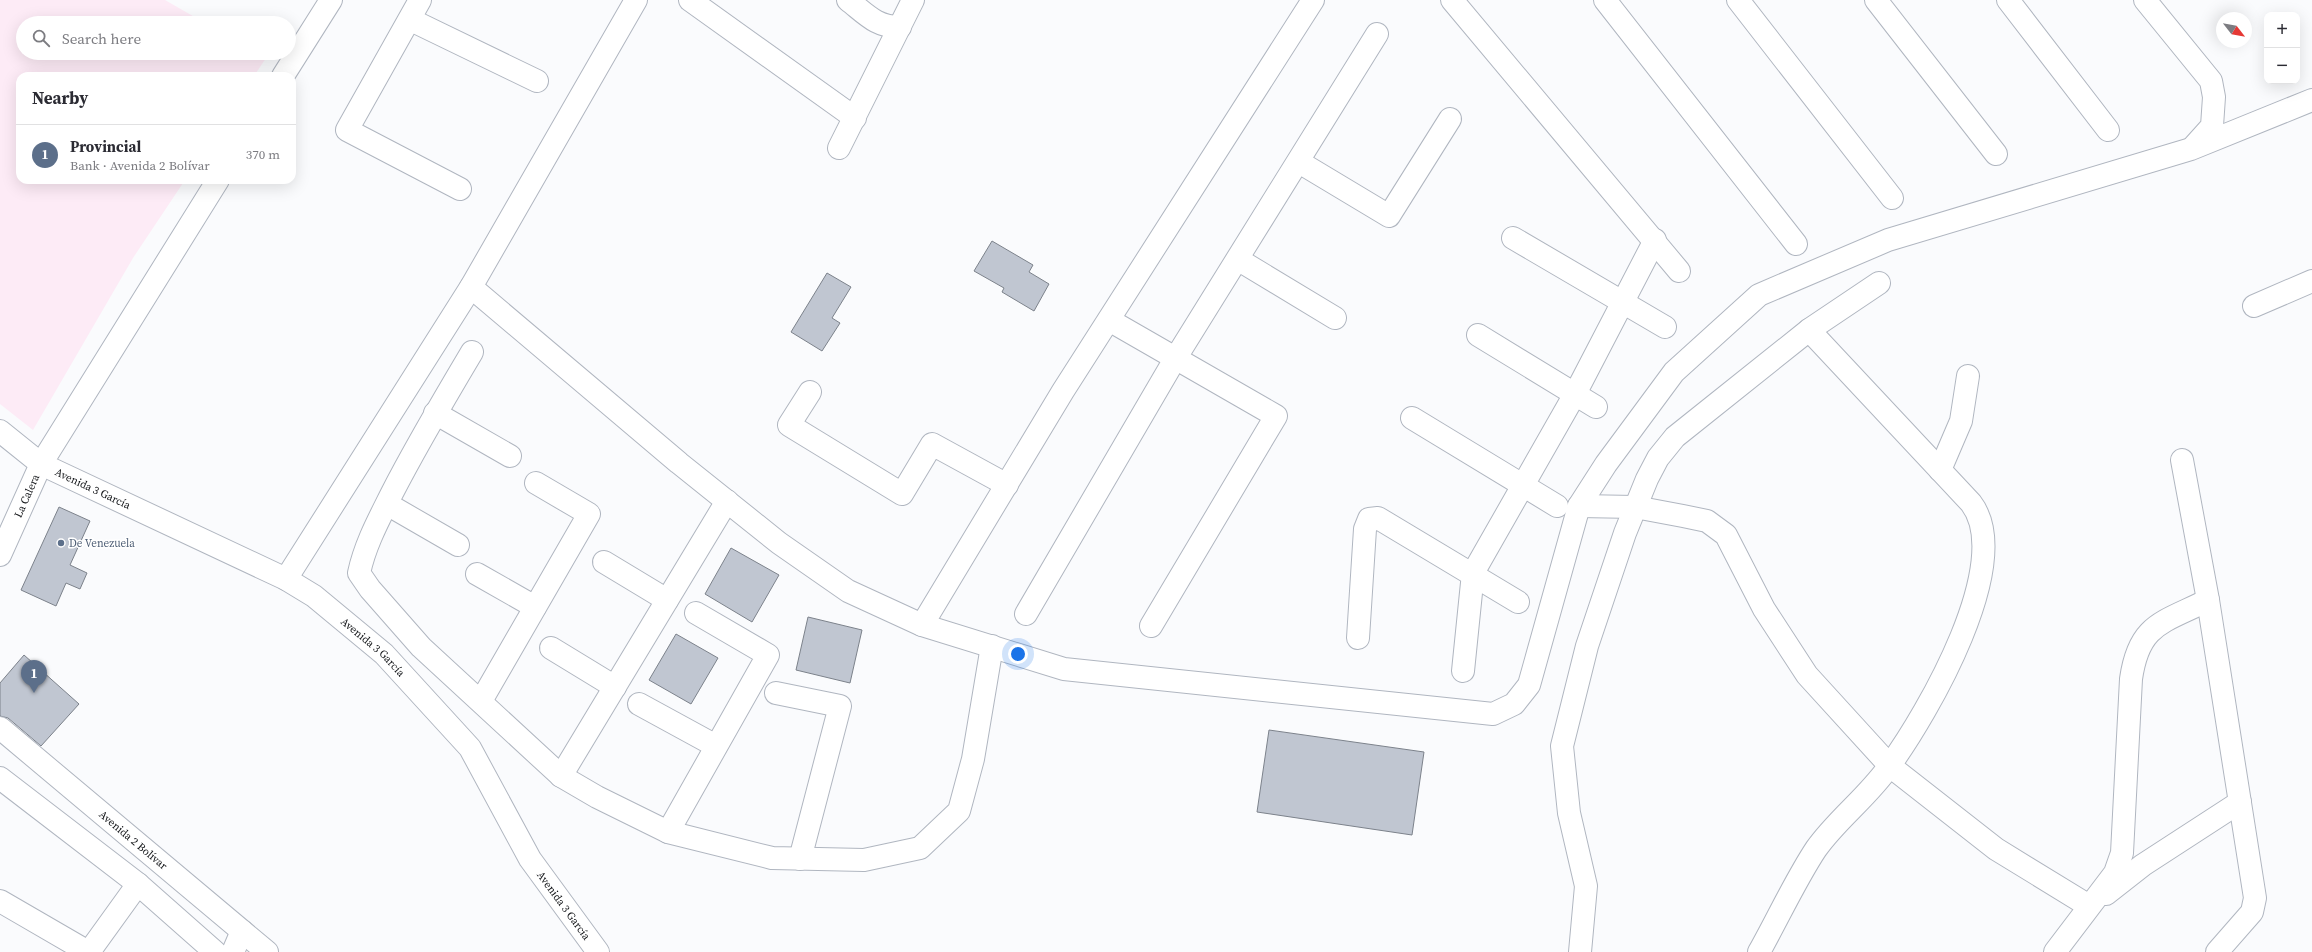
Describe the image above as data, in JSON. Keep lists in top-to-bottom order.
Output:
{
  "streets": {
    "street": ["Avenida 3 García", "La Calera", "Avenida 2 Bolívar"]
  },
  "crossings": [
    ["Avenida 3 García", "La Calera"]
  ],
  "places": ["De Venezuela"],
  "north": "bottom right",
  "page": {
    "map_buttons": ["+", "−"],
    "search": "Search here",
    "heading": "Nearby",
    "list": [
      {
        "mark": "1",
        "name": "Provincial",
        "note": "Bank · Avenida 2 Bolívar",
        "value": "370 m"
      }
    ],
    "pins": "1"
  }
}
